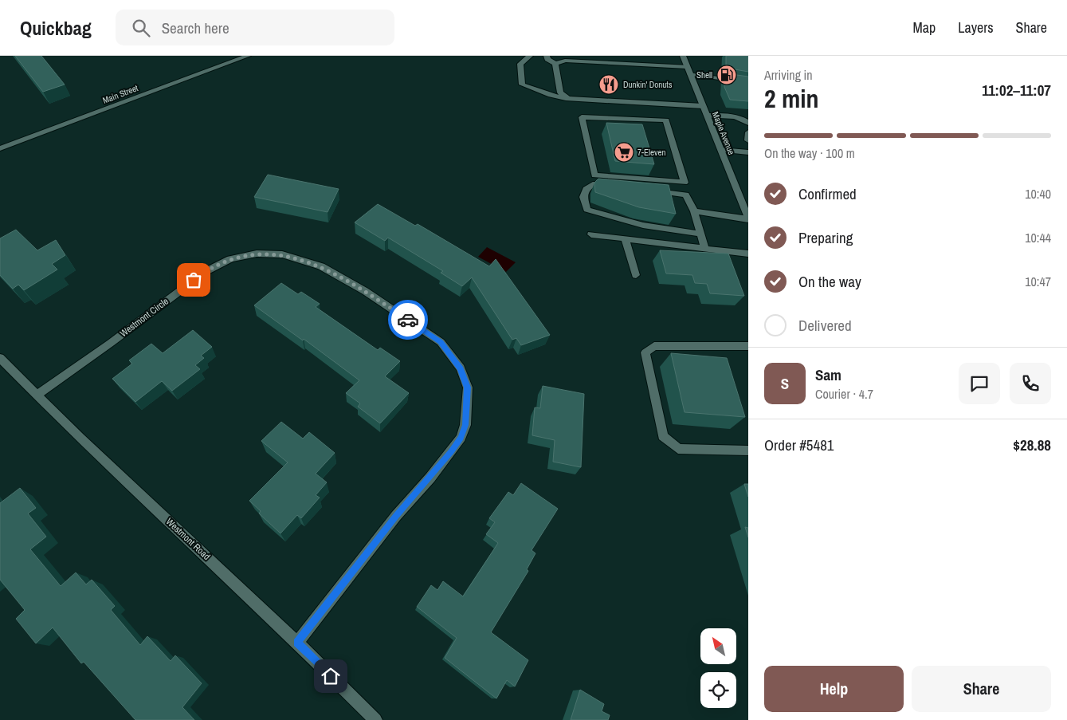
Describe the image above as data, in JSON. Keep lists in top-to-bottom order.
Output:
{
  "streets": {
    "street": [
      "Main Street",
      "Maple Avenue",
      "Westmont Circle",
      "Westmont Road"
    ]
  },
  "crossings": [
    ["Westmont Circle", "Westmont Road"]
  ],
  "places": {
    "fuel station": ["Shell"],
    "restaurant": ["Dunkin' Donuts"],
    "supermarket": ["7-Eleven"]
  },
  "north": "top left",
  "page": {
    "header": "Quickbag",
    "search": "Search here",
    "nav": ["Map", "Layers", "Share"],
    "heading": ["2 min", "Arriving in", "11:02–11:07"],
    "panel": [
      "Sam",
      "Courier · 4.7",
      "Order #5481",
      "$28.88"
    ],
    "bar": "On the way · 100 m",
    "list": [
      ["Confirmed", "10:40"],
      ["Preparing", "10:44"],
      ["On the way", "10:47"],
      "Delivered"
    ],
    "round": "S",
    "buttons": ["Help", "Share"]
  }
}
